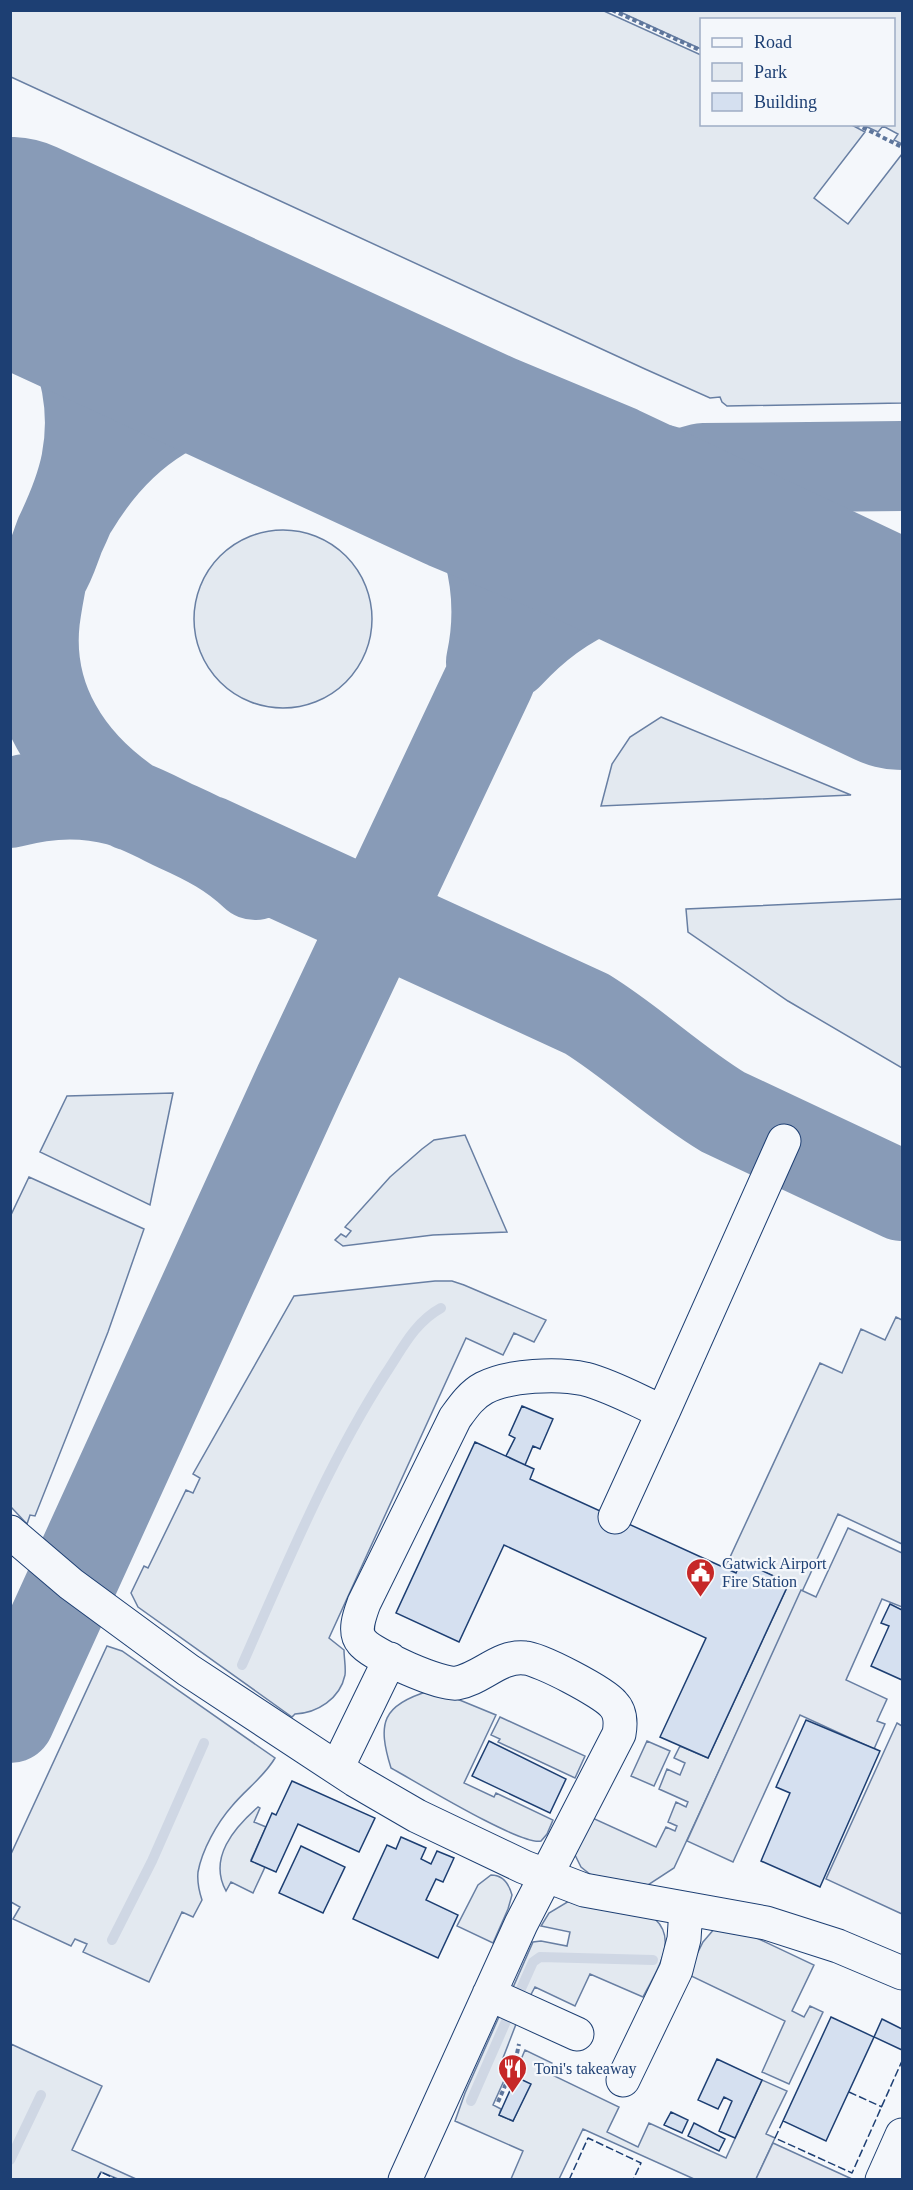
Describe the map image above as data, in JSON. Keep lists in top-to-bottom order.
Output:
{
  "places": {
    "public building": ["Gatwick Airport Fire Station"],
    "restaurant": ["Toni's takeaway"]
  },
  "legend": ["Road", "Park", "Building"]
}
